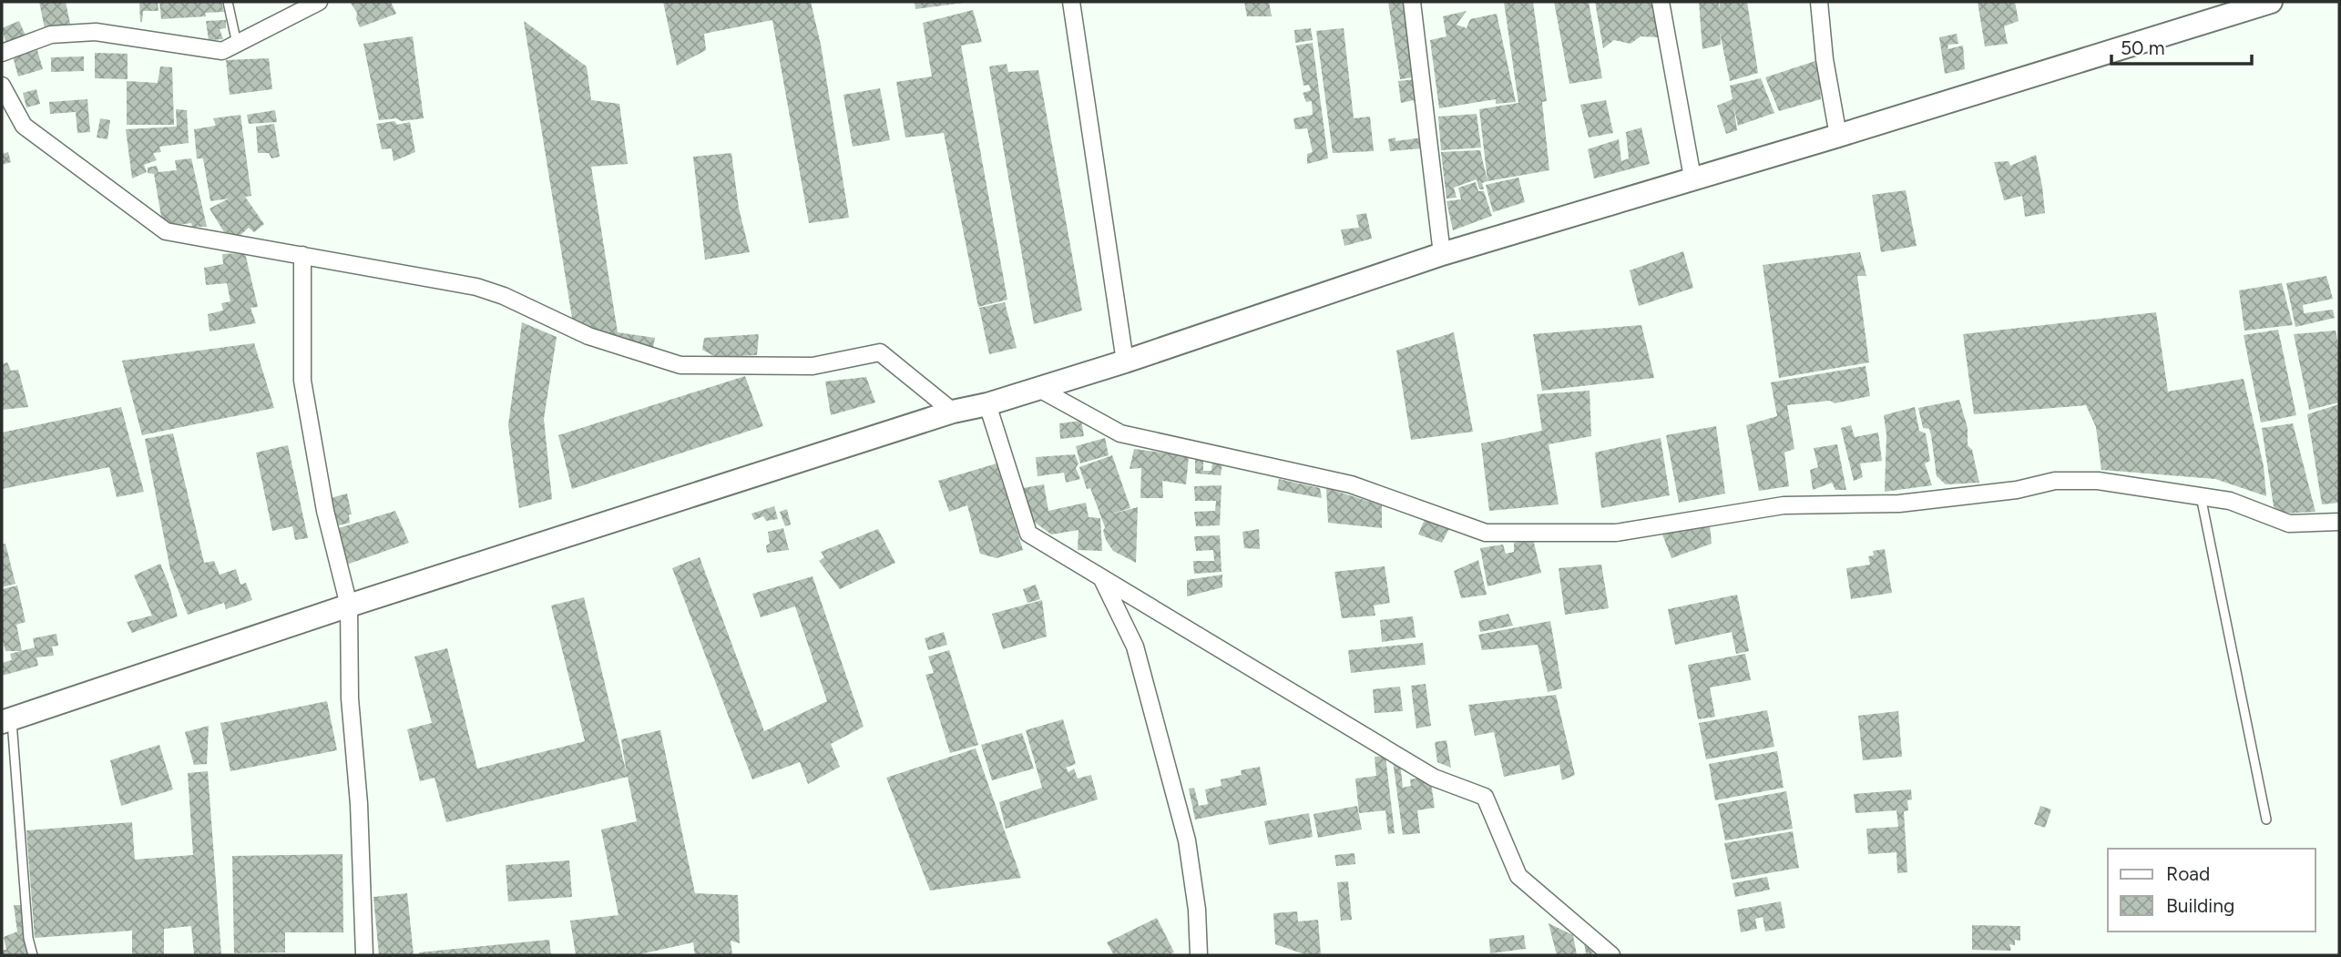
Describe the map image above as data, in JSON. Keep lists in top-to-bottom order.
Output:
{
  "legend": ["Road", "Building"],
  "scale_bar": "50 m"
}
